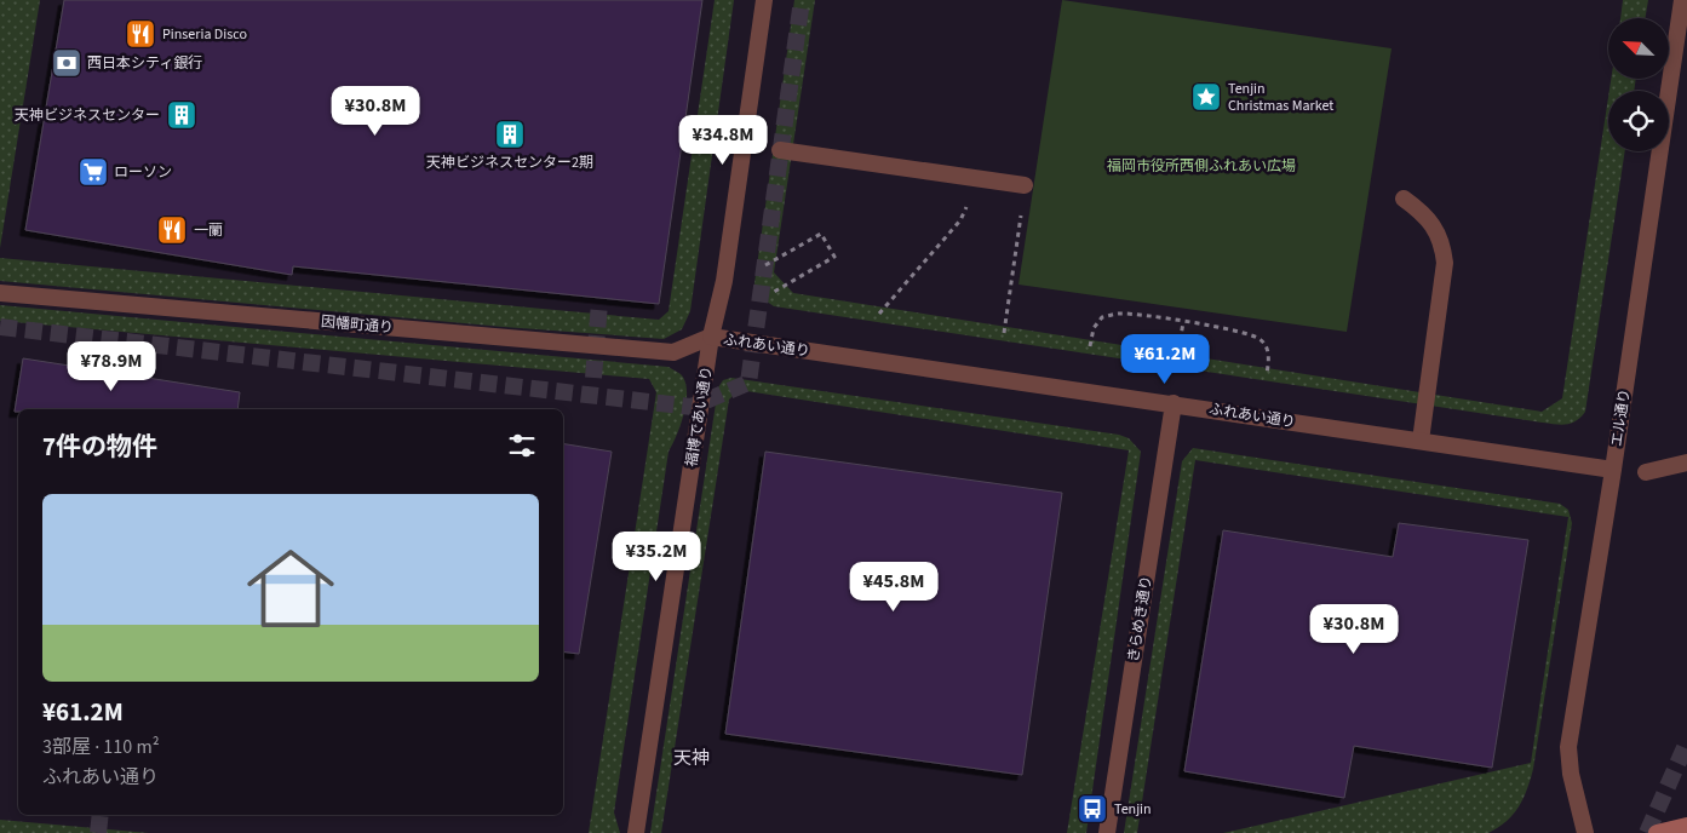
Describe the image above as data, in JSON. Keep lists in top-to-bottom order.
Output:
{
  "streets": {
    "street": [
      "因幡町通り",
      "ふれあい通り",
      "福博であい通り",
      "エル通り",
      "きらめき通り"
    ]
  },
  "crossings": [
    ["因幡町通り", "ふれあい通り"],
    ["因幡町通り", "福博であい通り"],
    ["ふれあい通り", "福博であい通り"],
    ["ふれあい通り", "エル通り"],
    ["ふれあい通り", "きらめき通り"]
  ],
  "districts": ["天神"],
  "parks": ["福岡市役所西側ふれあい広場"],
  "places": {
    "restaurant": ["Pinseria Disco", "一蘭"],
    "bank": ["西日本シティ銀行"],
    "place": ["Tenjin Christmas Market"],
    "building": ["天神ビジネスセンター", "天神ビジネスセンター2期"],
    "supermarket": ["ローソン"],
    "bus stop": ["Tenjin"]
  },
  "north": "top left",
  "page": {
    "price": [
      "¥30.8M",
      "¥34.8M",
      "¥61.2M",
      "¥78.9M",
      "¥35.2M",
      "¥45.8M",
      "¥30.8M"
    ],
    "heading": "7件の物件",
    "list": [
      {
        "name": "¥61.2M",
        "note": "3部屋 · 110 m² · ふれあい通り"
      }
    ]
  }
}
